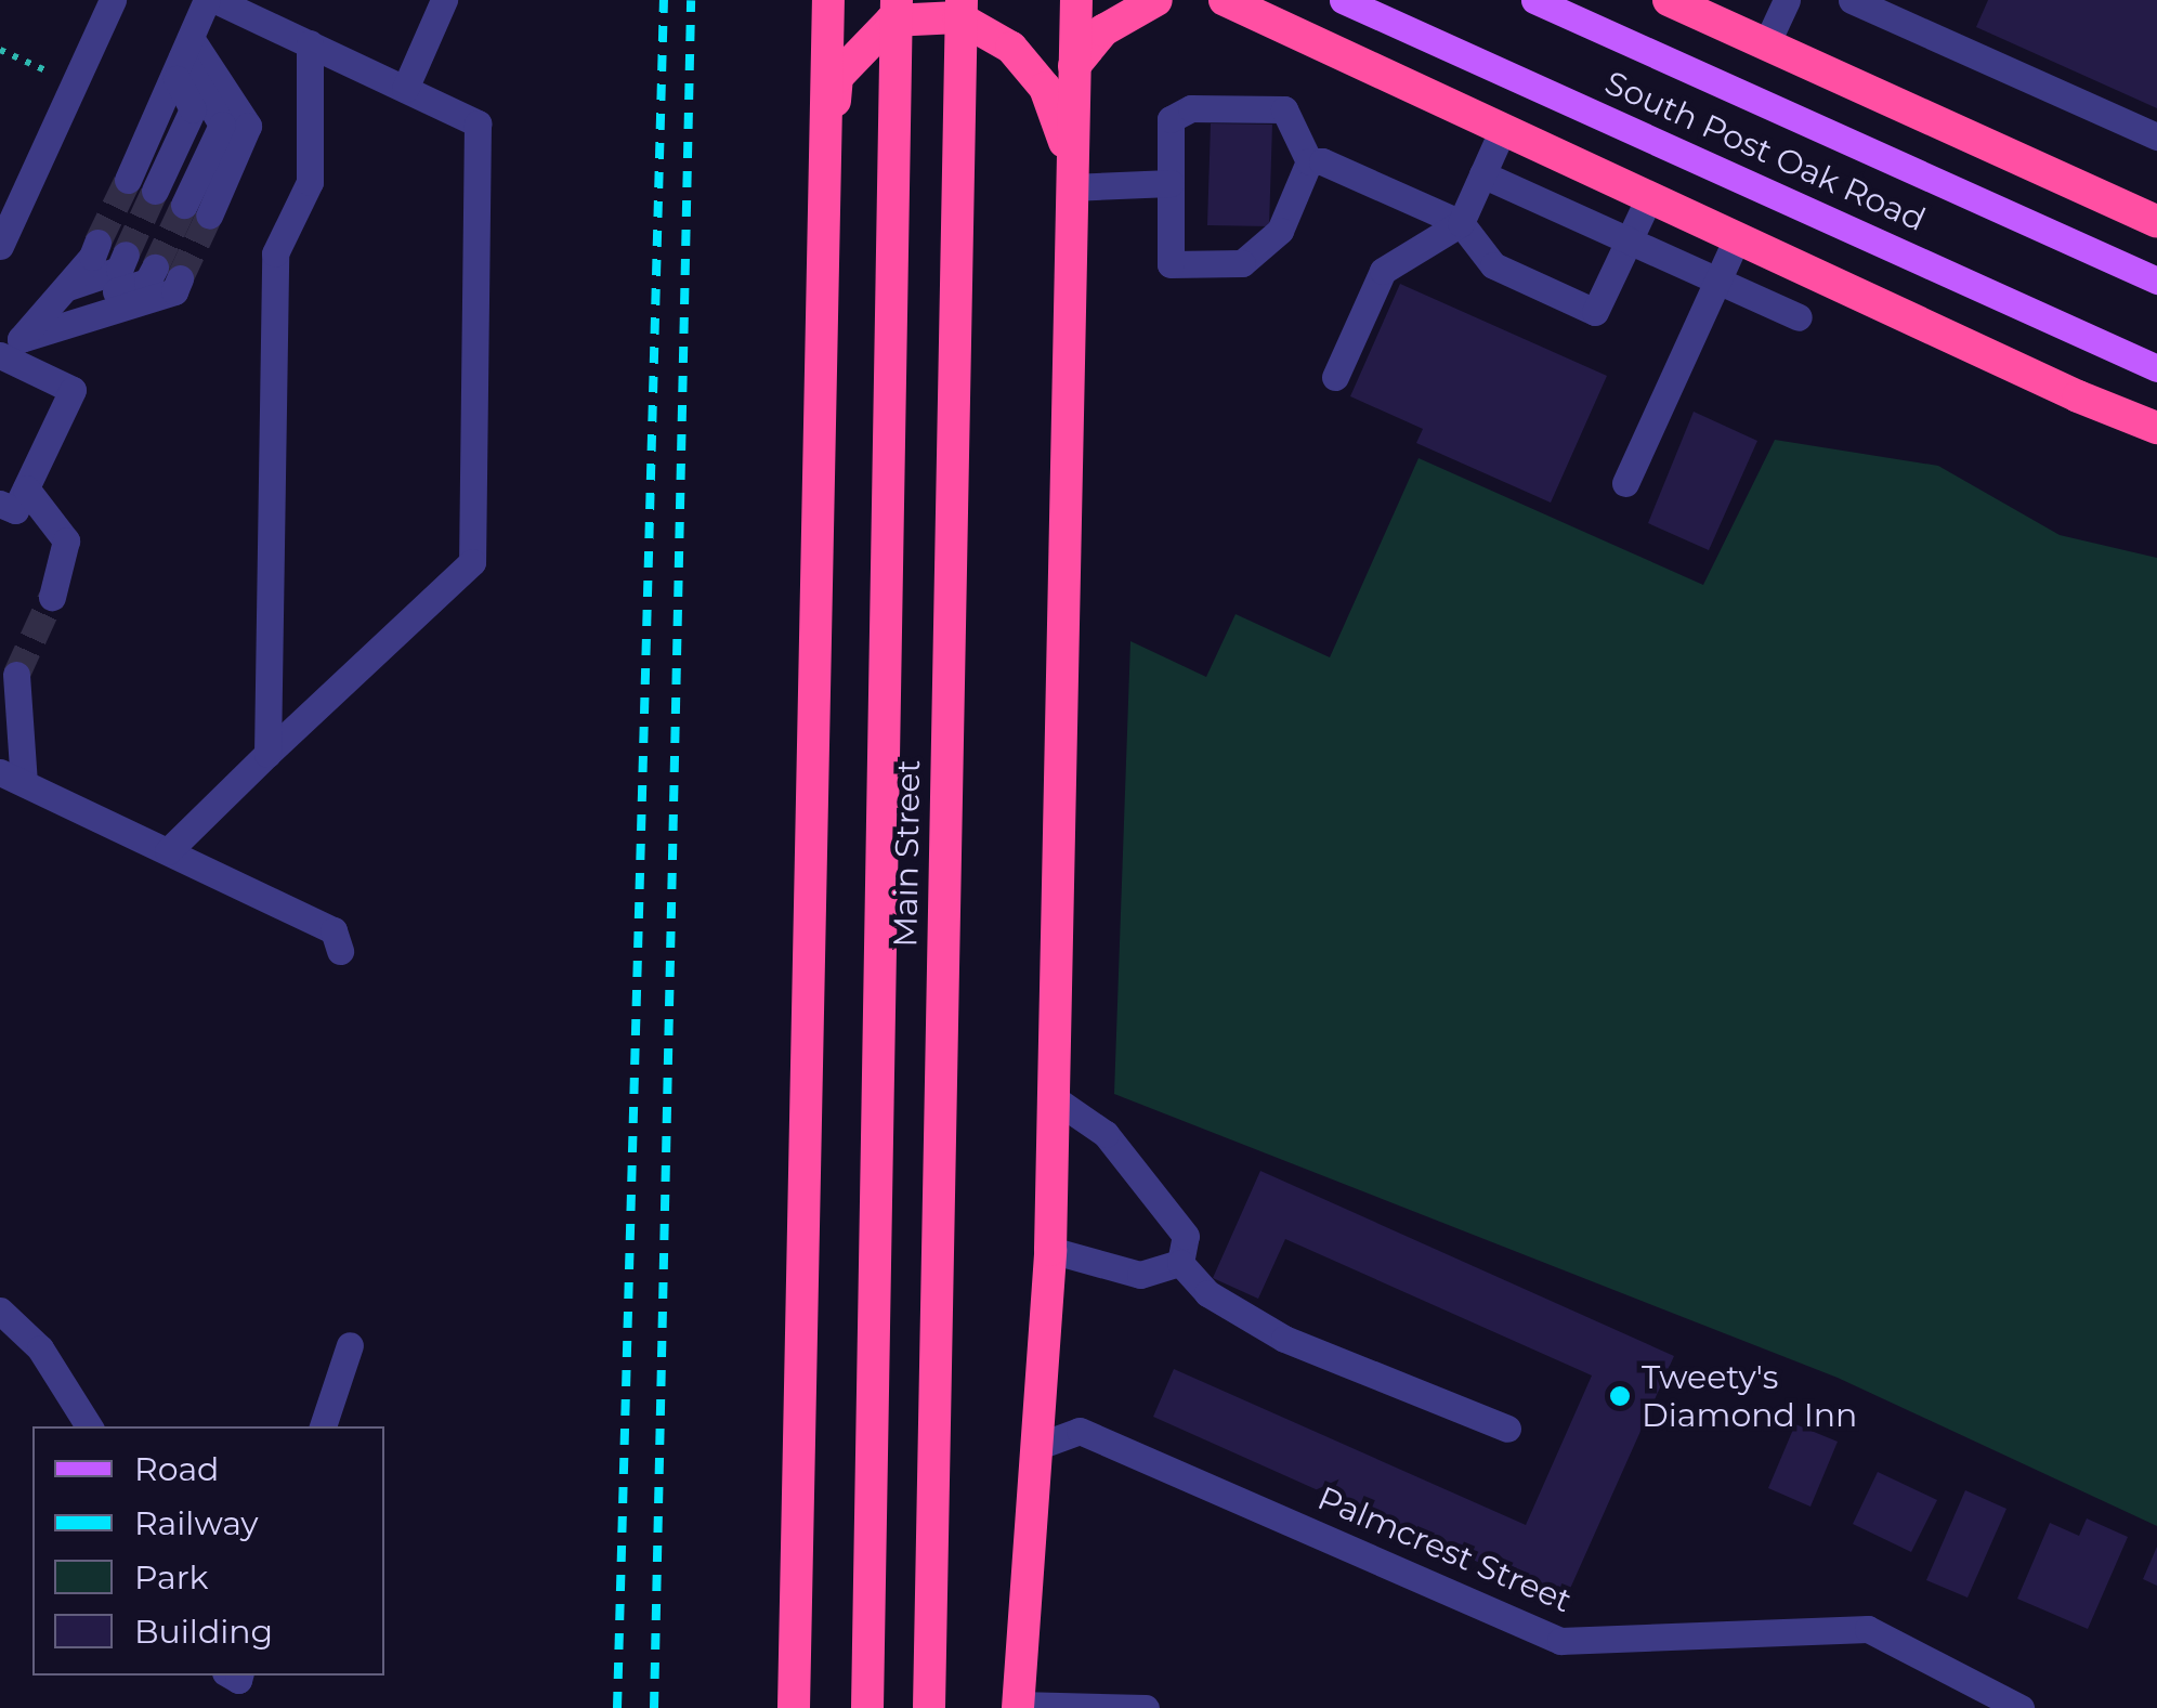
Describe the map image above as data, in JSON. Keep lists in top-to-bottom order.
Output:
{
  "streets": {
    "highway": ["Main Street"],
    "main road": ["South Post Oak Road"],
    "street": ["Palmcrest Street"]
  },
  "places": ["Tweety's Diamond Inn"],
  "legend": [
    "Road",
    "Railway",
    "Park",
    "Building"
  ]
}
